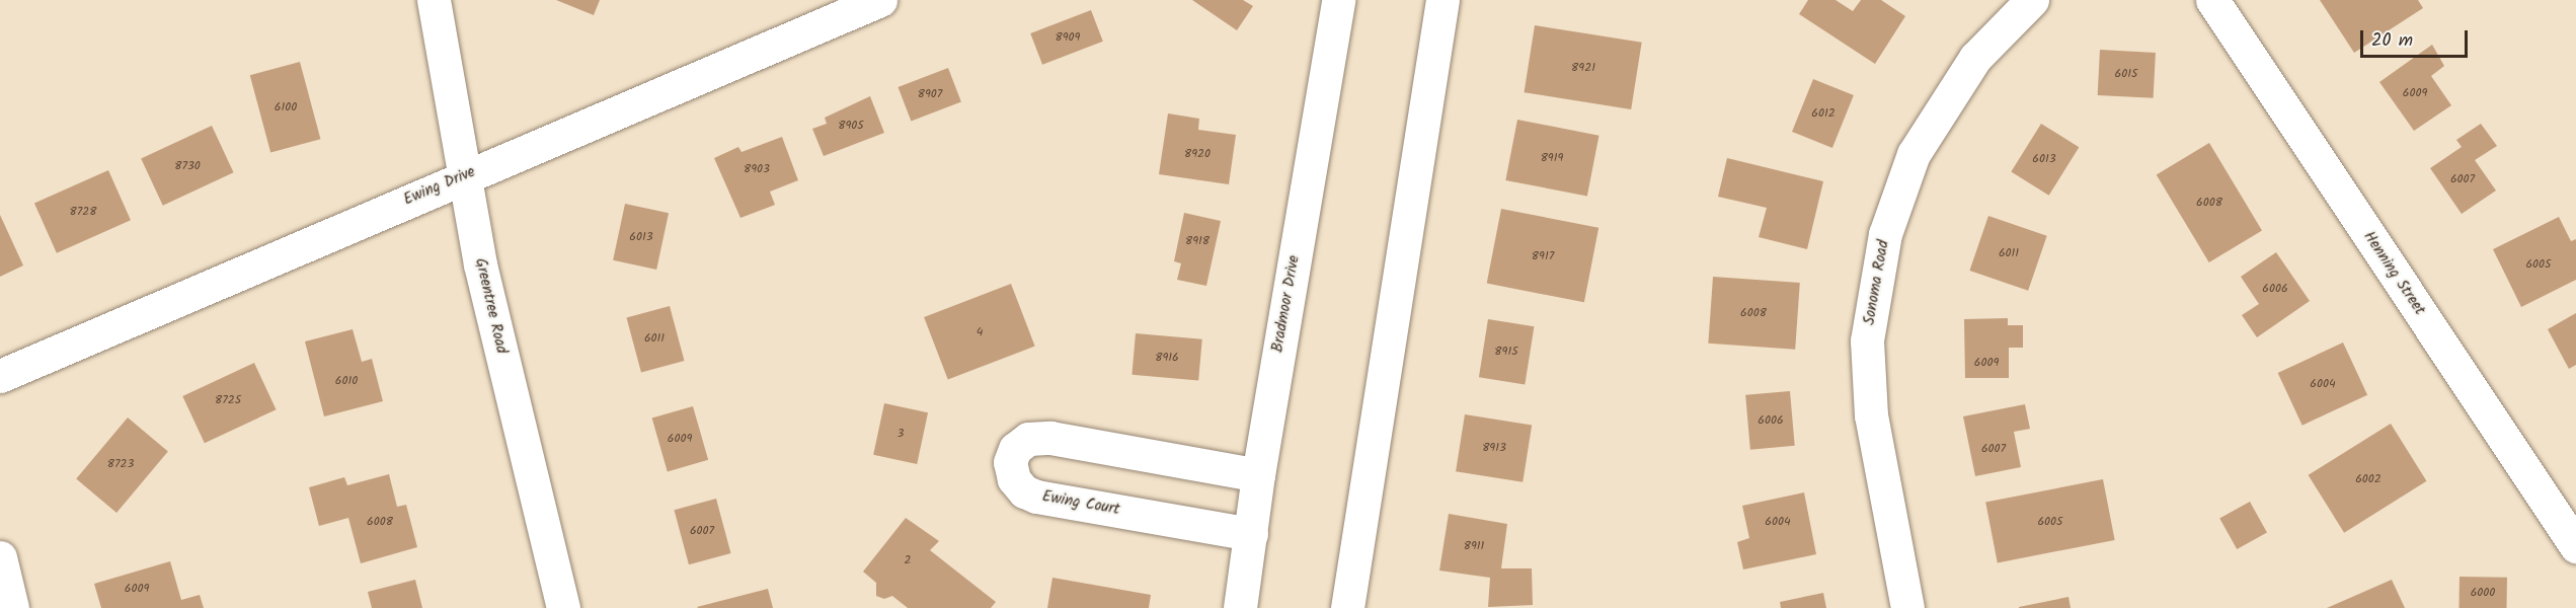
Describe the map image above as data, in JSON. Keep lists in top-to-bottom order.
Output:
{
  "streets": {
    "street": [
      "Ewing Drive",
      "Henning Street",
      "Sonoma Road",
      "Bradmoor Drive",
      "Greentree Road",
      "Ewing Court"
    ]
  },
  "crossings": [
    ["Ewing Drive", "Greentree Road"],
    ["Bradmoor Drive", "Ewing Court"]
  ],
  "house_numbers": [
    "8909",
    "8921",
    "6015",
    "6009",
    "8907",
    "6100",
    "6012",
    "8905",
    "8920",
    "8919",
    "6013",
    "8730",
    "8903",
    "6007",
    "6008",
    "8728",
    "6013",
    "8918",
    "6011",
    "8917",
    "6005",
    "6006",
    "6008",
    "4",
    "6011",
    "8915",
    "8916",
    "6009",
    "6010",
    "6004",
    "8725",
    "6006",
    "3",
    "6009",
    "8913",
    "6007",
    "8723",
    "6002",
    "6008",
    "6004",
    "6005",
    "6007",
    "8911",
    "2",
    "6009",
    "6000"
  ],
  "scale_bar": "20 m"
}
